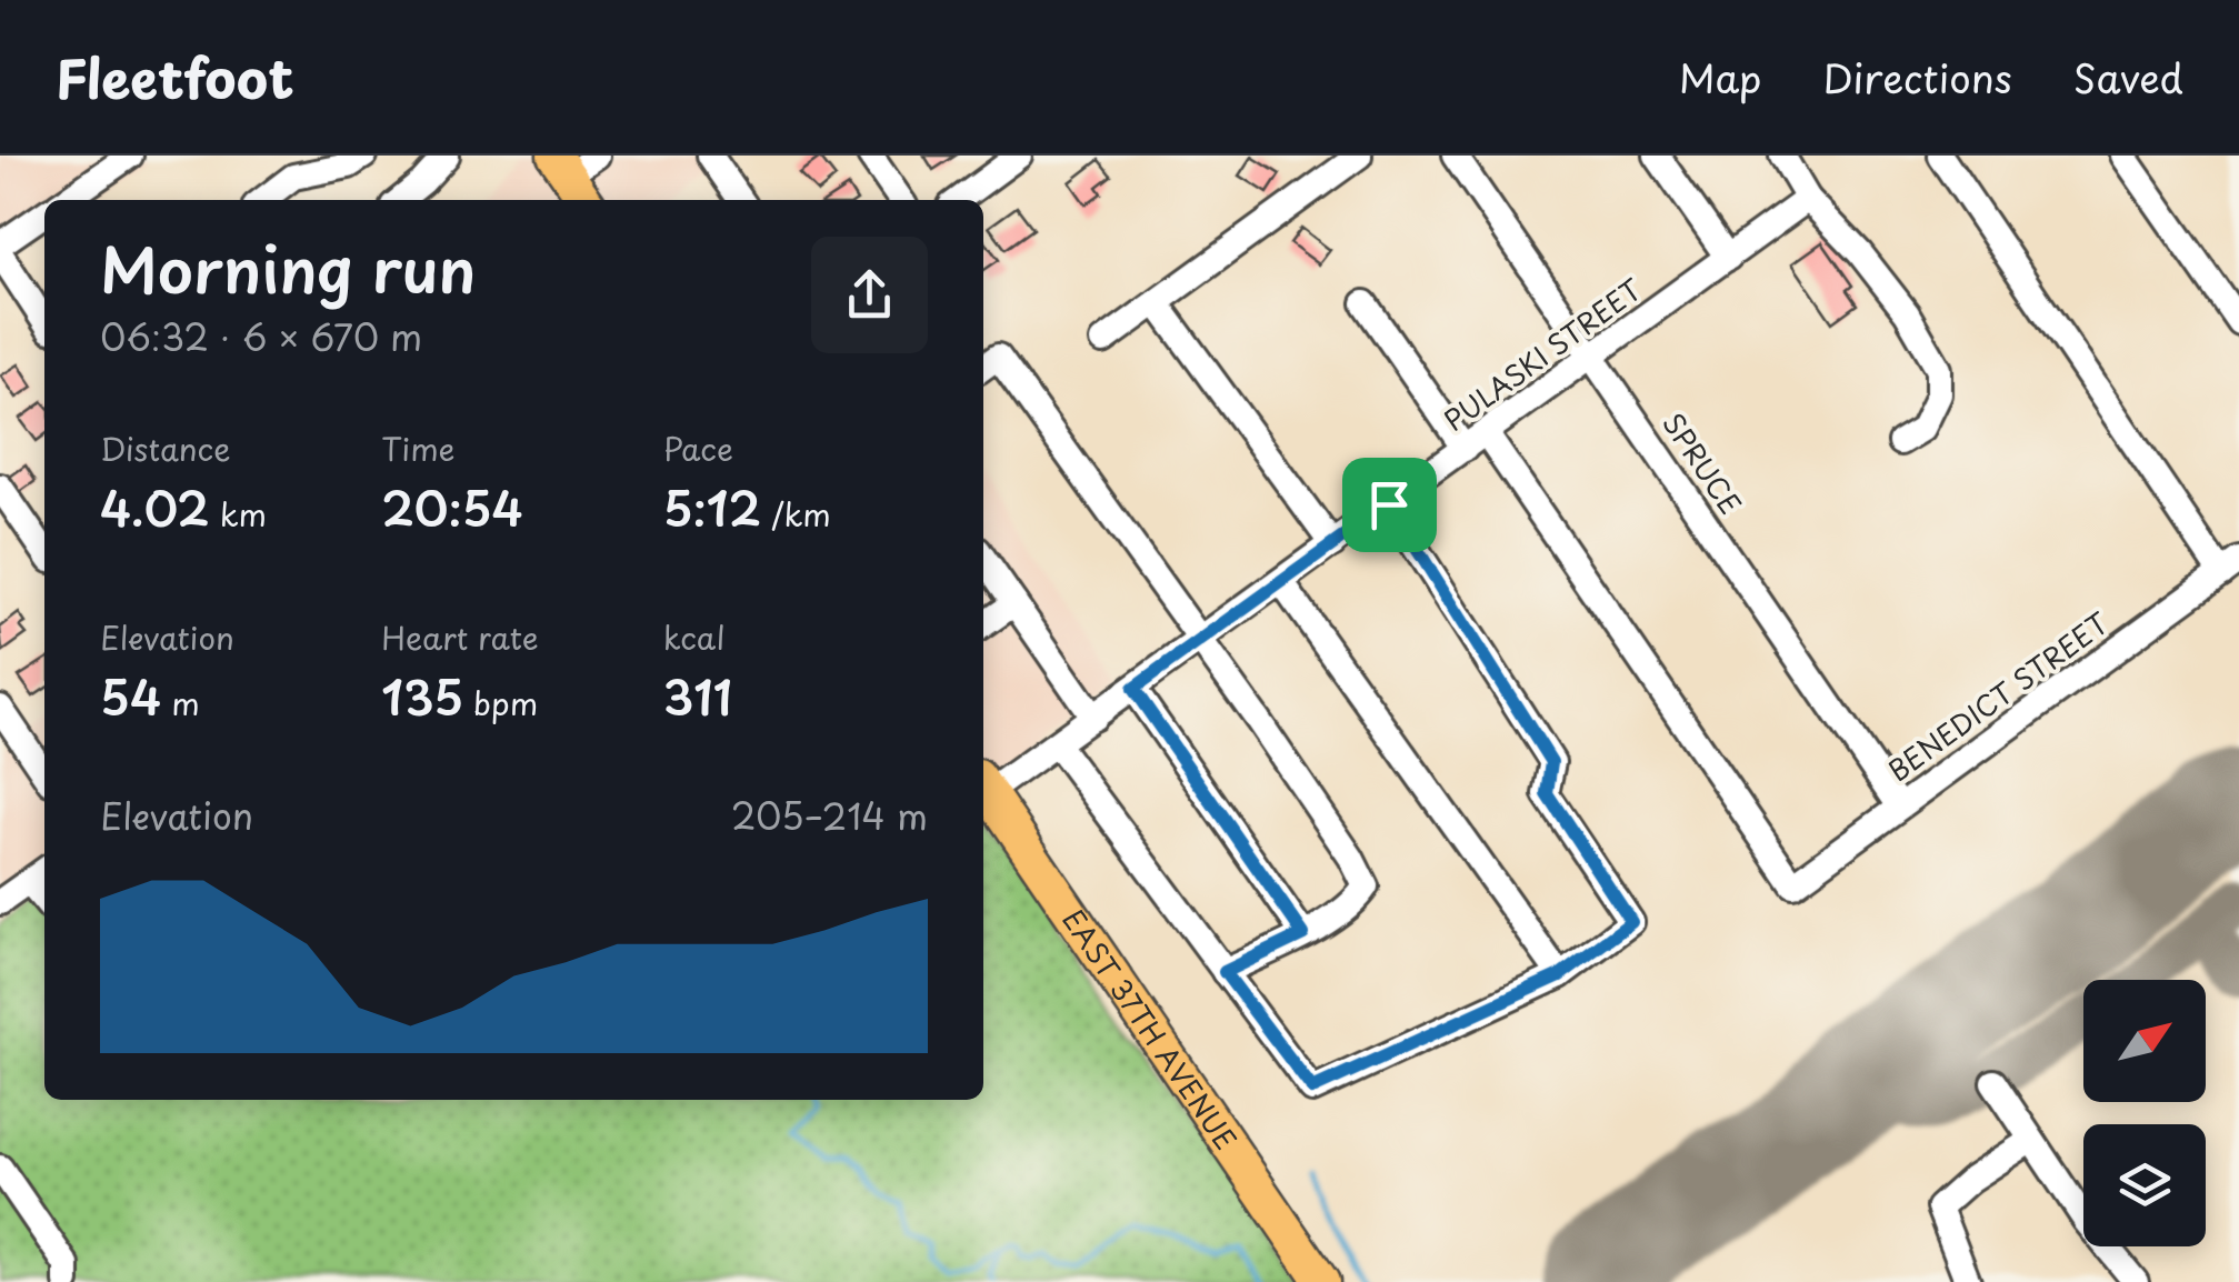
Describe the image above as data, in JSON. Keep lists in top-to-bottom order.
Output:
{
  "streets": {
    "main road": ["EAST 37TH AVENUE"],
    "street": ["PULASKI STREET", "SPRUCE", "BENEDICT STREET"]
  },
  "crossings": [
    ["PULASKI STREET", "SPRUCE"],
    ["PULASKI STREET", "BENEDICT STREET"],
    ["SPRUCE", "BENEDICT STREET"]
  ],
  "north": "top right",
  "page": {
    "header": "Fleetfoot",
    "nav": ["Map", "Directions", "Saved"],
    "heading": ["Morning run", "06:32 · 6 × 670 m"],
    "stats": [
      ["Distance", "4.02 km"],
      ["Time", "20:54"],
      ["Pace", "5:12 /km"],
      ["Elevation", "54 m"],
      ["Heart rate", "135 bpm"],
      ["kcal", "311"]
    ],
    "chart": ["Elevation", "205–214 m"]
  }
}
